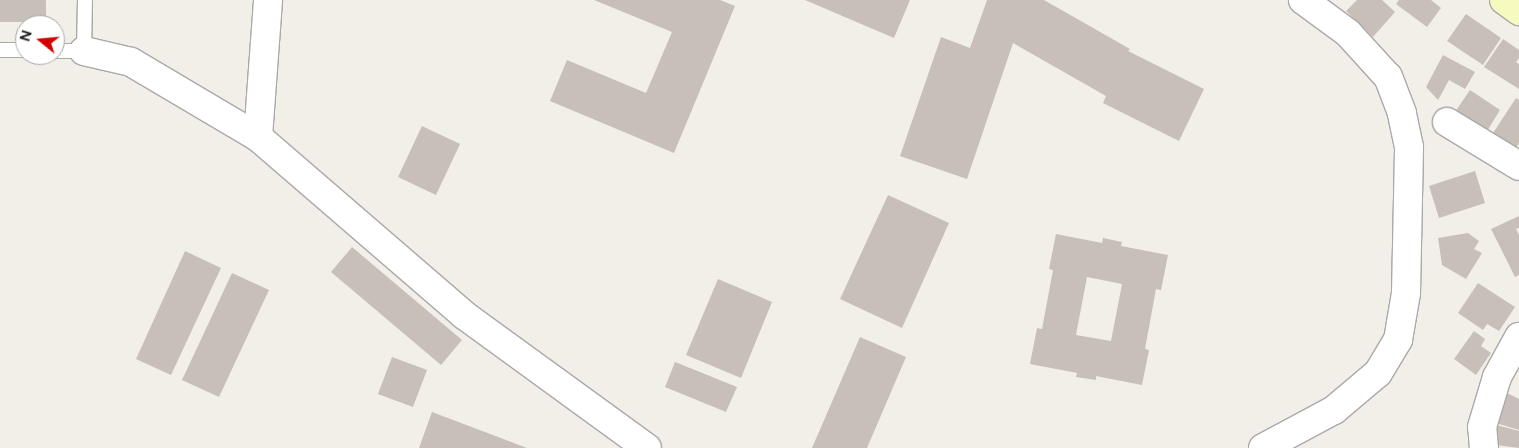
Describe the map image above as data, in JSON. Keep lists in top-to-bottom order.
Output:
{
  "north": "left"
}
